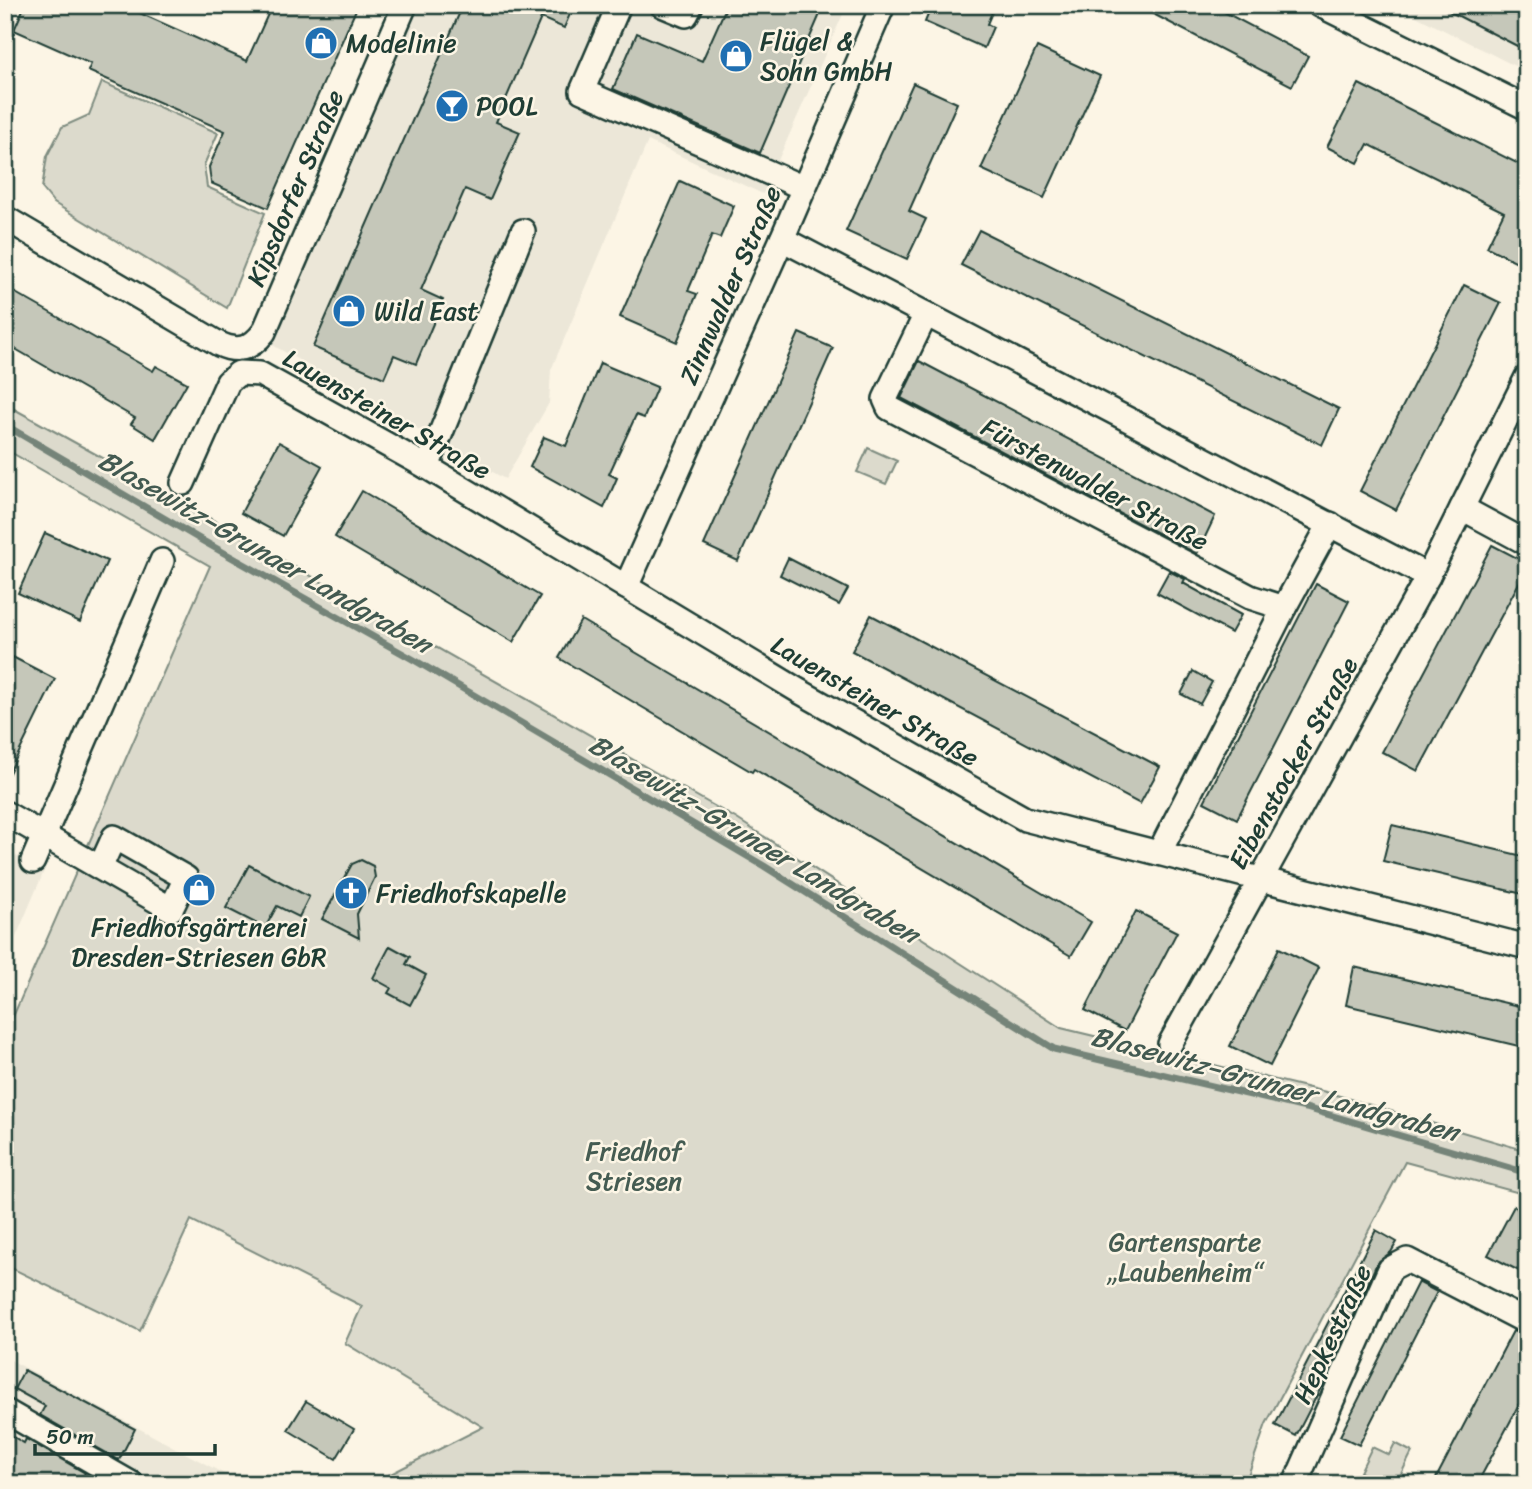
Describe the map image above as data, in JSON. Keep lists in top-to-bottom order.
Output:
{
  "streets": {
    "street": [
      "Kipsdorfer Straße",
      "Zinnwalder Straße",
      "Lauensteiner Straße",
      "Fürstenwalder Straße",
      "Eibenstocker Straße",
      "Hepkestraße"
    ]
  },
  "crossings": [
    ["Kipsdorfer Straße", "Lauensteiner Straße"],
    ["Zinnwalder Straße", "Lauensteiner Straße"],
    ["Lauensteiner Straße", "Eibenstocker Straße"]
  ],
  "water": ["Blasewitz‐Grunaer Landgraben"],
  "parks": ["Friedhof Striesen", "Gartensparte „Laubenheim“"],
  "places": {
    "shop": [
      "Modelinie",
      "Flügel & Sohn GmbH",
      "Wild East",
      "Friedhofsgärtnerei Dresden-Striesen GbR"
    ],
    "bar": ["POOL"],
    "church": ["Friedhofskapelle"]
  },
  "scale_bar": "50 m"
}
